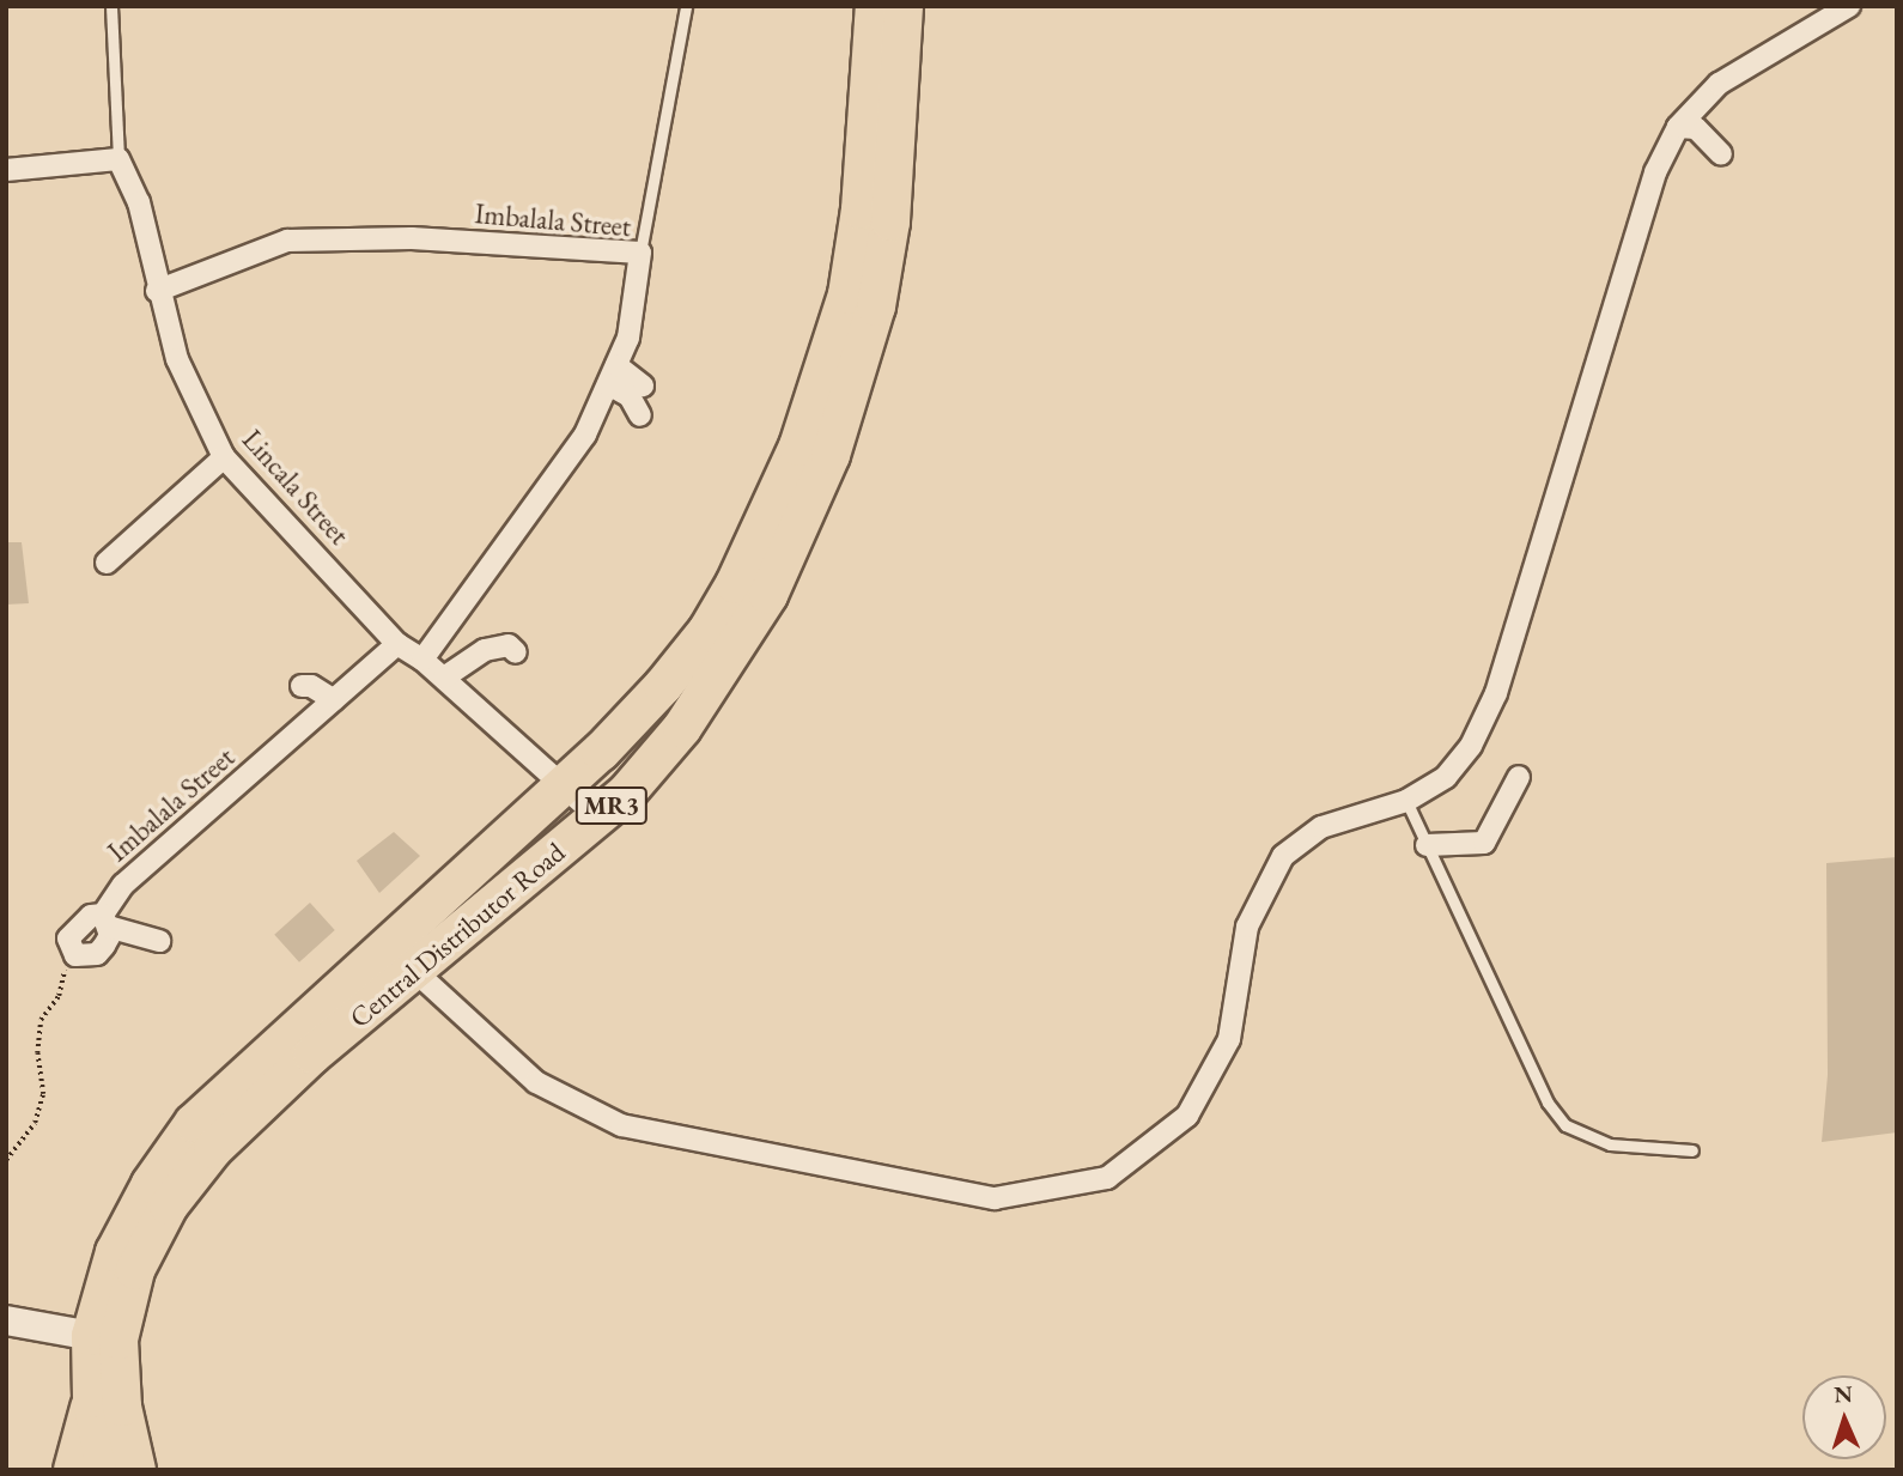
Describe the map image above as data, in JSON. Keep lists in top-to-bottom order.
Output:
{
  "streets": {
    "highway": ["MR3", "Central Distributor Road"],
    "street": ["Imbalala Street", "Lincala Street"]
  },
  "crossings": [
    ["Imbalala Street", "Lincala Street"],
    ["Lincala Street", "Central Distributor Road"]
  ],
  "north": "top"
}
